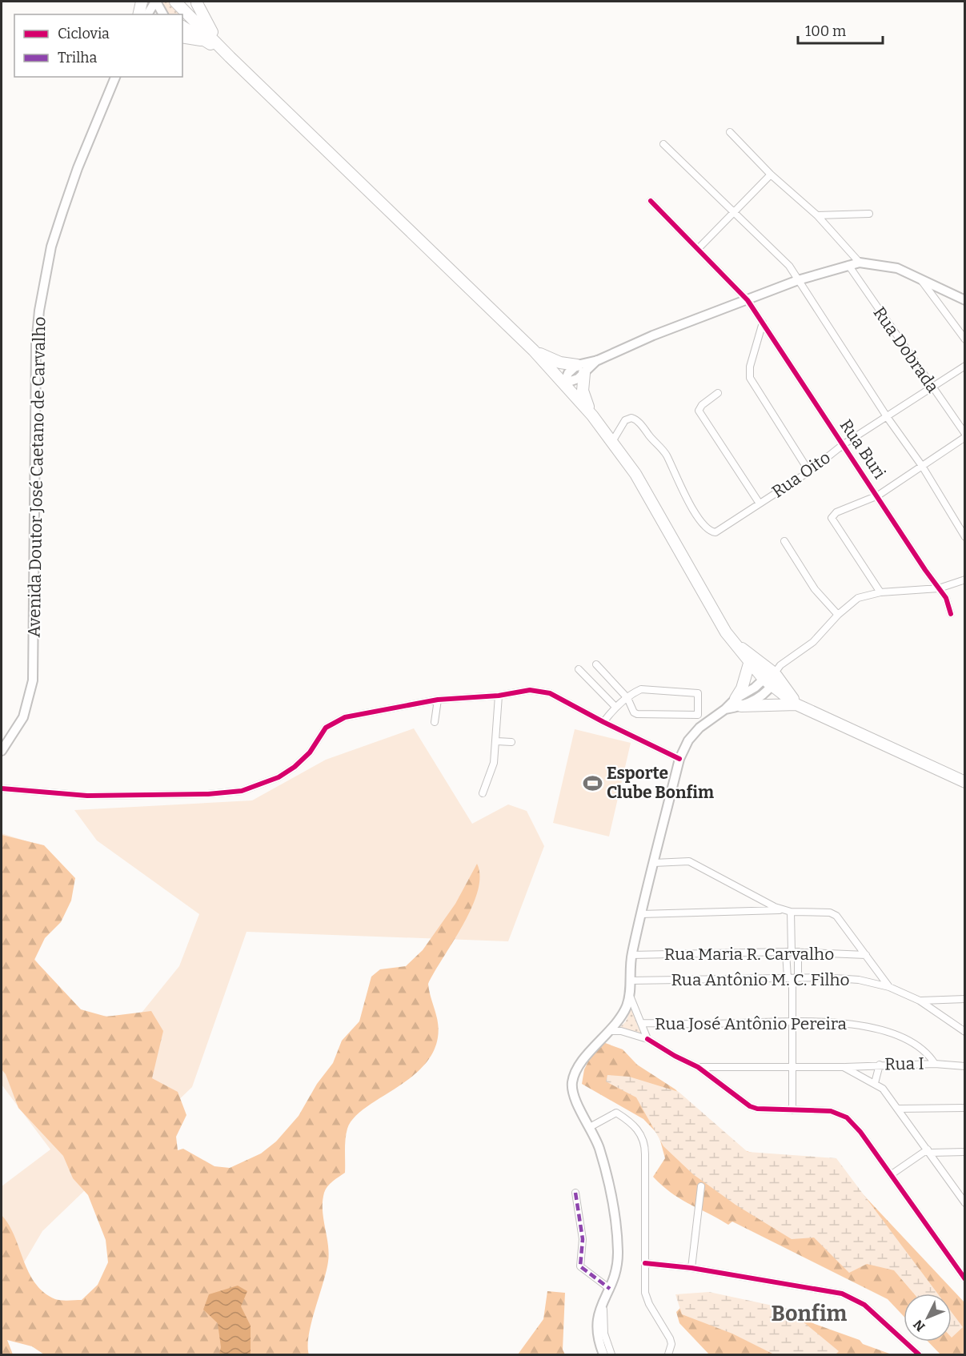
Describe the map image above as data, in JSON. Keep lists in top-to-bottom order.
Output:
{
  "streets": {
    "main road": ["Avenida Doutor José Caetano de Carvalho"],
    "street": [
      "Rua Dobrada",
      "Rua Buri",
      "Rua Oito",
      "Rua Maria R. Carvalho",
      "Rua Antônio M. C. Filho",
      "Rua José Antônio Pereira",
      "Rua I"
    ]
  },
  "crossings": [
    ["Rua Dobrada", "Rua Oito"],
    ["Rua Buri", "Rua Oito"],
    ["Rua José Antônio Pereira", "Rua I"]
  ],
  "districts": ["Bonfim"],
  "places": {
    "sports": ["Esporte Clube Bonfim"]
  },
  "legend": ["Ciclovia", "Trilha"],
  "scale_bar": "100 m",
  "north": "bottom left"
}
